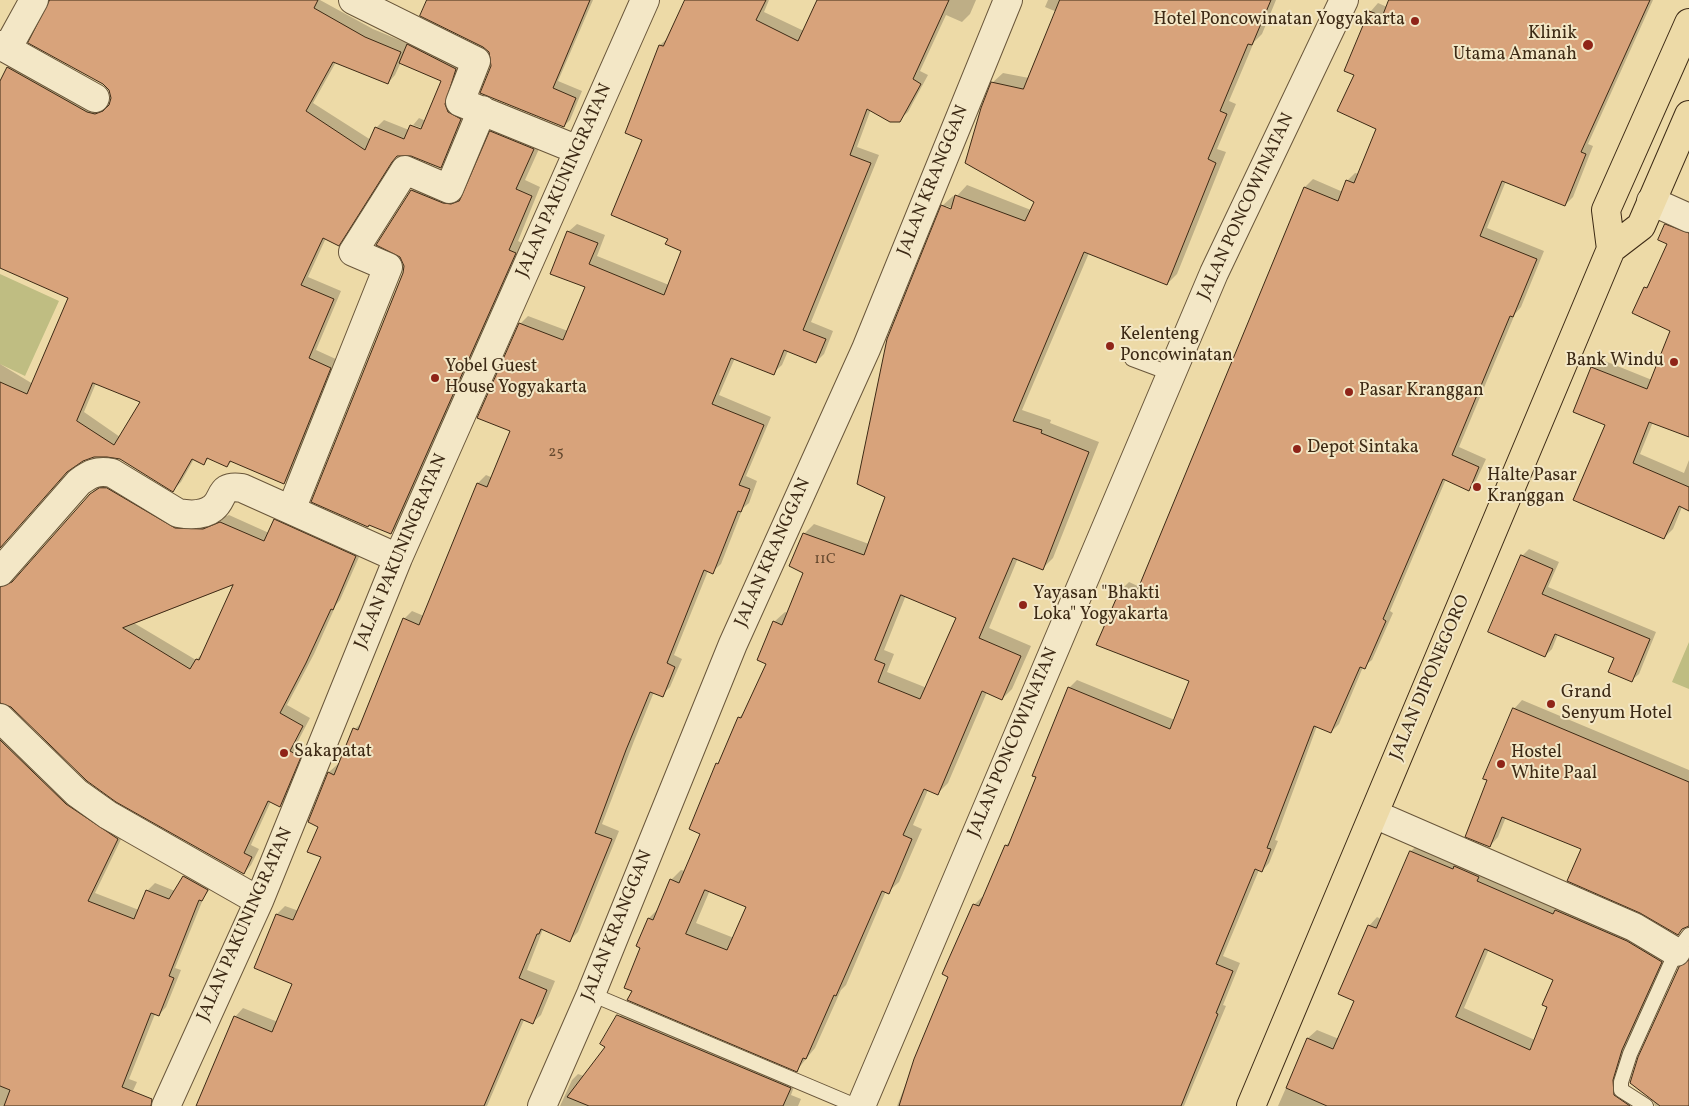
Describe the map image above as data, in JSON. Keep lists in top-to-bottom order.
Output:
{
  "streets": {
    "main road": ["JALAN DIPONEGORO"],
    "street": ["JALAN PAKUNINGRATAN", "JALAN KRANGGAN", "JALAN PONCOWINATAN"]
  },
  "places": [
    "Hotel Poncowinatan Yogyakarta",
    "Klinik Utama Amanah",
    "Kelenteng Poncowinatan",
    "Bank Windu",
    "Yobel Guest House Yogyakarta",
    "Pasar Kranggan",
    "Depot Sintaka",
    "Halte Pasar Kranggan",
    "Yayasan \"Bhakti Loka\" Yogyakarta",
    "Grand Senyum Hotel",
    "Sakapatat",
    "Hostel White Paal"
  ],
  "house_numbers": ["25", "11C"]
}
